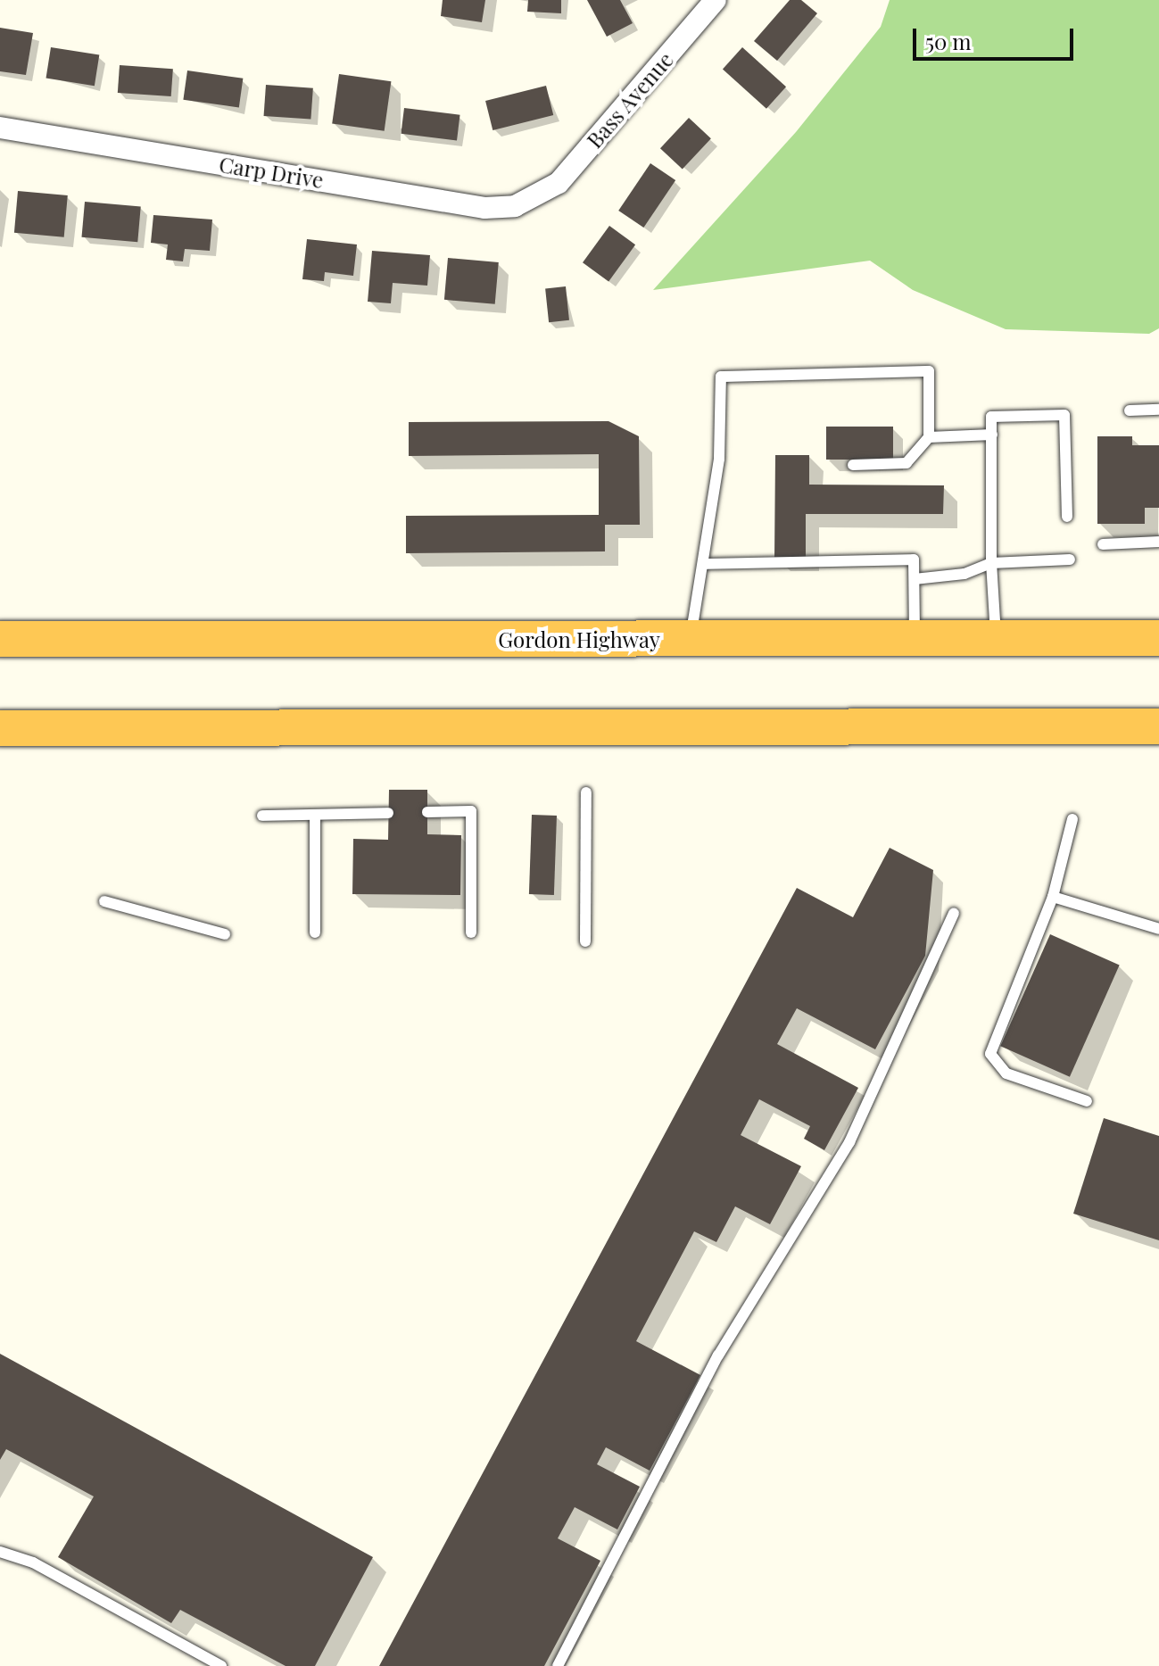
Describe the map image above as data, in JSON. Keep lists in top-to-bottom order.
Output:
{
  "streets": {
    "highway": ["Gordon Highway"],
    "street": ["Bass Avenue", "Carp Drive"]
  },
  "crossings": [
    ["Bass Avenue", "Carp Drive"]
  ],
  "scale_bar": "50 m"
}
